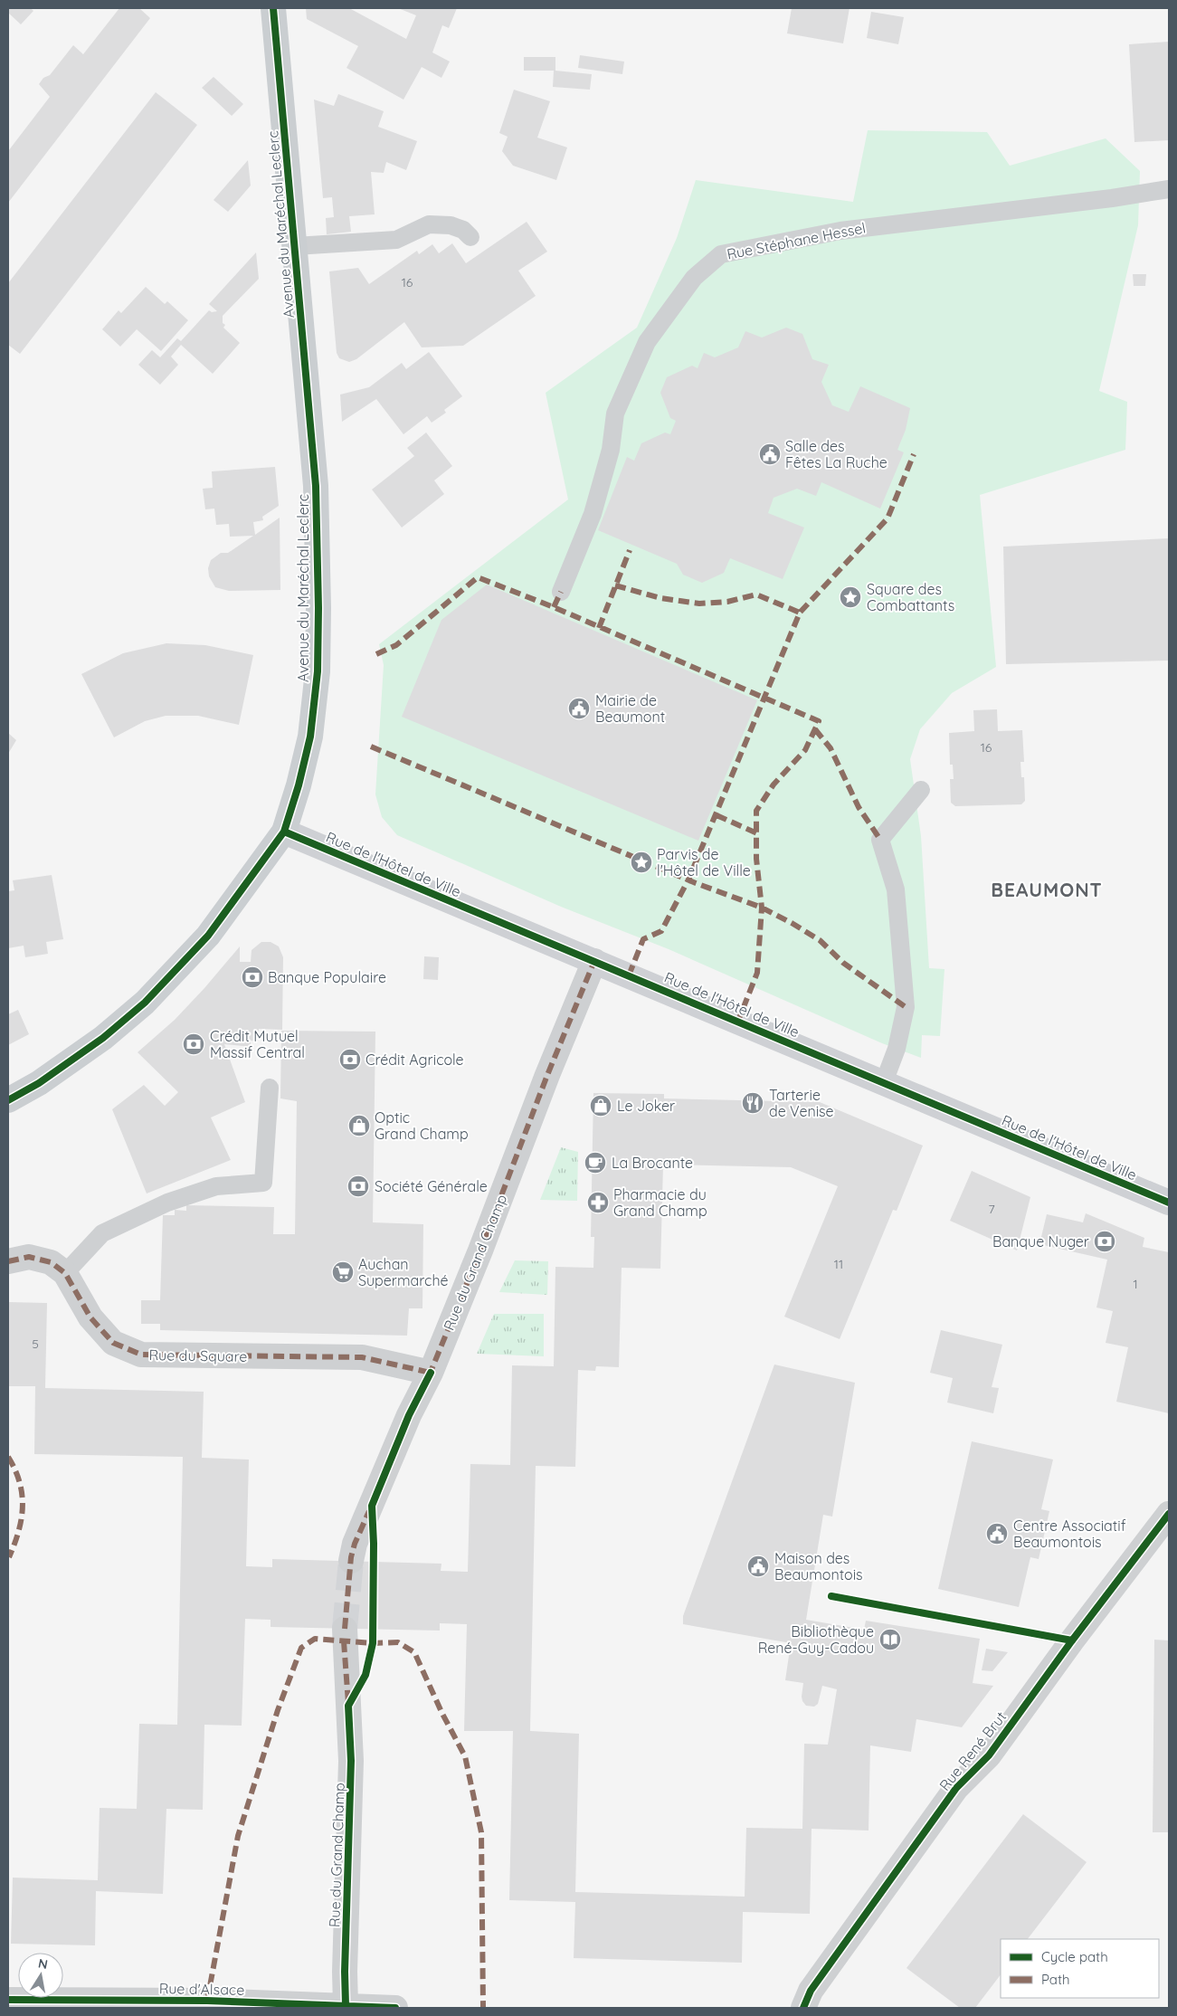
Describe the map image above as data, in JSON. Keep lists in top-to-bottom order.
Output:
{
  "streets": {
    "main road": ["Avenue du Maréchal Leclerc", "Rue de l'Hôtel de Ville"],
    "street": [
      "Rue du Grand Champ",
      "Rue du Square",
      "Rue René Brut",
      "Rue d'Alsace"
    ],
    "lane": ["Rue Stéphane Hessel"]
  },
  "crossings": [
    ["Avenue du Maréchal Leclerc", "Rue de l'Hôtel de Ville"],
    ["Rue de l'Hôtel de Ville", "Rue du Grand Champ"],
    ["Rue du Grand Champ", "Rue du Square"],
    ["Rue du Grand Champ", "Rue d'Alsace"]
  ],
  "districts": ["BEAUMONT"],
  "places": {
    "public building": [
      "Salle des Fêtes La Ruche",
      "Mairie de Beaumont",
      "Centre Associatif Beaumontois",
      "Maison des Beaumontois"
    ],
    "place": ["Square des Combattants", "Parvis de l'Hôtel de Ville"],
    "bank": [
      "Banque Populaire",
      "Crédit Mutuel Massif Central",
      "Crédit Agricole",
      "Société Générale",
      "Banque Nuger"
    ],
    "restaurant": ["Tarterie de Venise"],
    "shop": ["Le Joker", "Optic Grand Champ"],
    "cafe": ["La Brocante"],
    "pharmacy": ["Pharmacie du Grand Champ"],
    "supermarket": ["Auchan Supermarché"],
    "library": ["Bibliothèque René-Guy-Cadou"]
  },
  "house_numbers": [
    "16",
    "16",
    "7",
    "11",
    "1",
    "5"
  ],
  "legend": ["Cycle path", "Path"],
  "north": "top"
}
